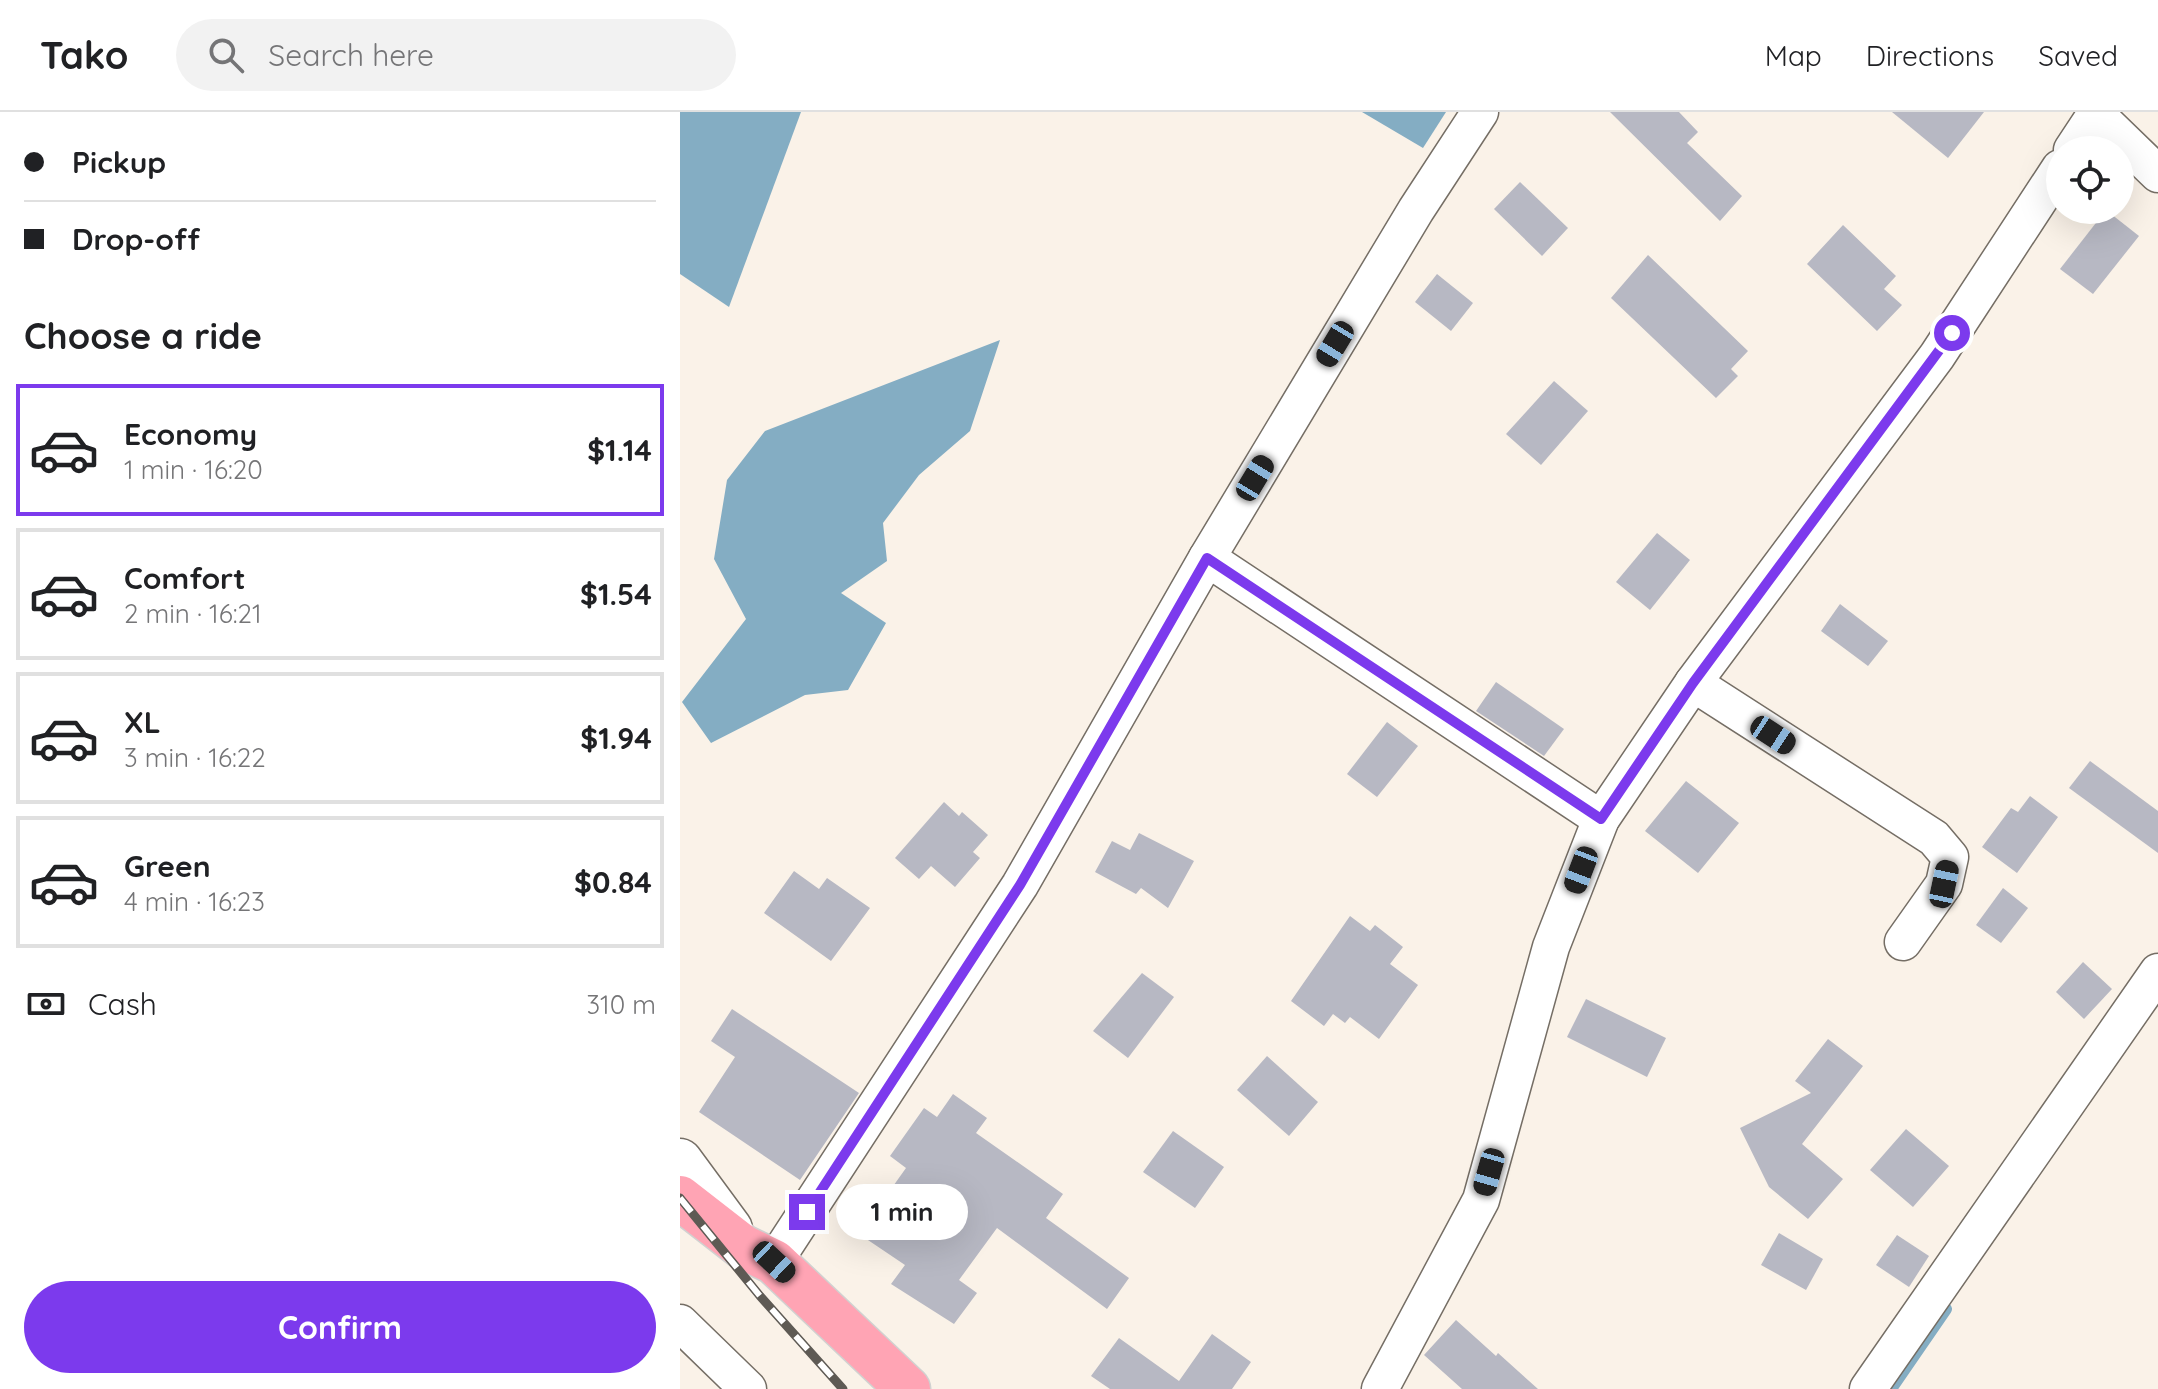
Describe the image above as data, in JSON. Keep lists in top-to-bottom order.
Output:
{
  "page": {
    "header": "Tako",
    "search": "Search here",
    "nav": ["Map", "Directions", "Saved"],
    "banner": ["Pickup", "Drop-off"],
    "heading": "Choose a ride",
    "list": [
      {
        "name": "Economy",
        "note": "1 min · 16:20",
        "value": "$1.14"
      },
      {
        "name": "Comfort",
        "note": "2 min · 16:21",
        "value": "$1.54"
      },
      {
        "name": "XL",
        "note": "3 min · 16:22",
        "value": "$1.94"
      },
      {
        "name": "Green",
        "note": "4 min · 16:23",
        "value": "$0.84"
      }
    ],
    "pay": ["Cash", "310 m"],
    "bubble": "1 min",
    "buttons": "Confirm"
  }
}
